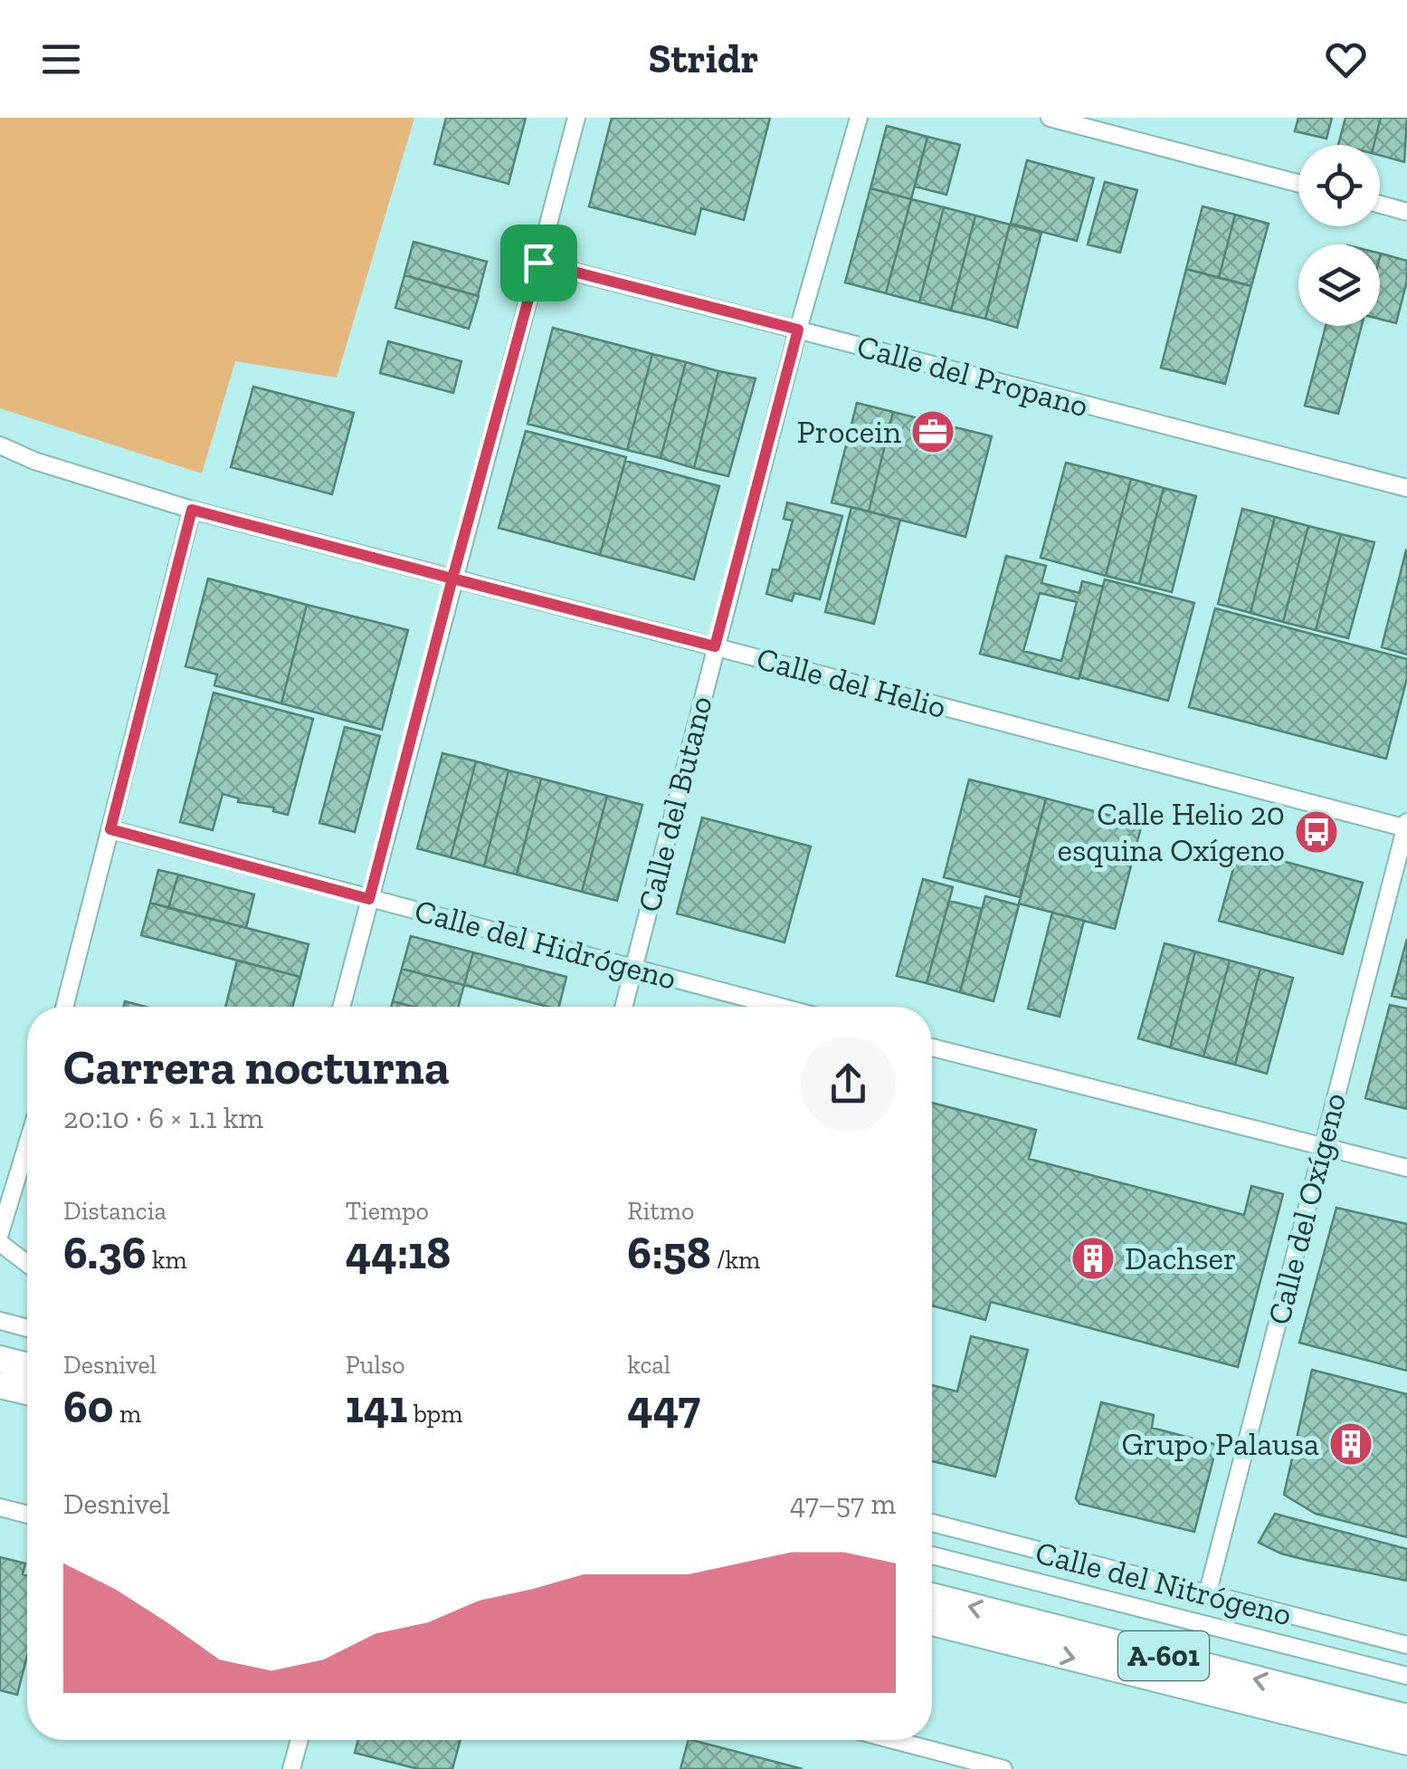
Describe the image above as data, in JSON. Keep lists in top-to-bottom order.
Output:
{
  "streets": {
    "highway": ["A-601"],
    "street": [
      "Calle del Propano",
      "Calle del Helio",
      "Calle del Butano",
      "Calle del Hidrógeno",
      "Calle del Oxígeno",
      "Calle del Nitrógeno"
    ]
  },
  "crossings": [
    ["Calle del Propano", "Calle del Butano"],
    ["Calle del Helio", "Calle del Butano"],
    ["Calle del Helio", "Calle del Oxígeno"],
    ["Calle del Butano", "Calle del Hidrógeno"],
    ["Calle del Oxígeno", "Calle del Nitrógeno"]
  ],
  "places": {
    "office": ["Procein"],
    "bus stop": ["Calle Helio 20 esquina Oxígeno"],
    "building": ["Dachser", "Grupo Palausa"]
  },
  "page": {
    "header": "Stridr",
    "heading": ["Carrera nocturna", "20:10 · 6 × 1.1 km"],
    "stats": [
      ["Distancia", "6.36 km"],
      ["Tiempo", "44:18"],
      ["Ritmo", "6:58 /km"],
      ["Desnivel", "60 m"],
      ["Pulso", "141 bpm"],
      ["kcal", "447"]
    ],
    "chart": ["Desnivel", "47–57 m"]
  }
}
